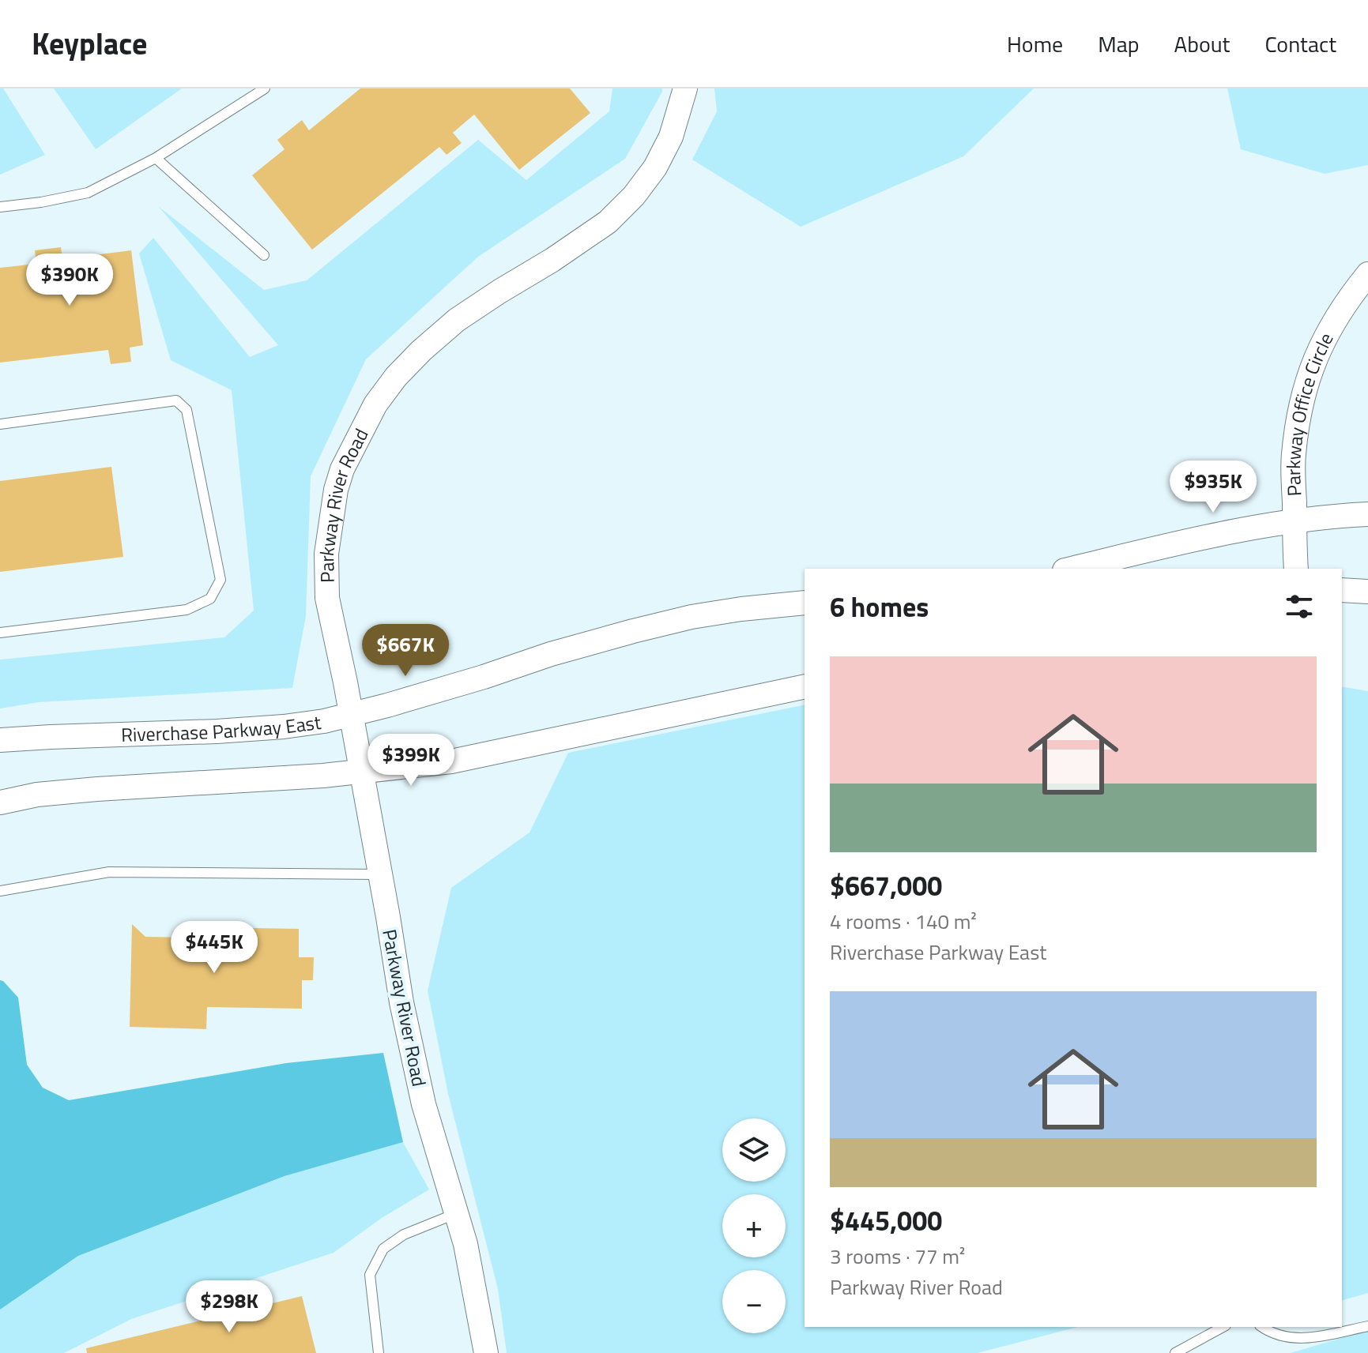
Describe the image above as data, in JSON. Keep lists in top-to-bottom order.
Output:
{
  "streets": {
    "street": ["Parkway Office Circle", "Parkway River Road", "Riverchase Parkway East"]
  },
  "crossings": [
    ["Parkway River Road", "Riverchase Parkway East"]
  ],
  "page": {
    "header": "Keyplace",
    "nav": [
      "Home",
      "Map",
      "About",
      "Contact"
    ],
    "price": [
      "$390K",
      "$935K",
      "$667K",
      "$399K",
      "$445K",
      "$298K"
    ],
    "heading": "6 homes",
    "list": [
      {
        "name": "$667,000",
        "note": "4 rooms · 140 m² · Riverchase Parkway East"
      },
      {
        "name": "$445,000",
        "note": "3 rooms · 77 m² · Parkway River Road"
      }
    ],
    "map_buttons": ["+", "−"]
  }
}
